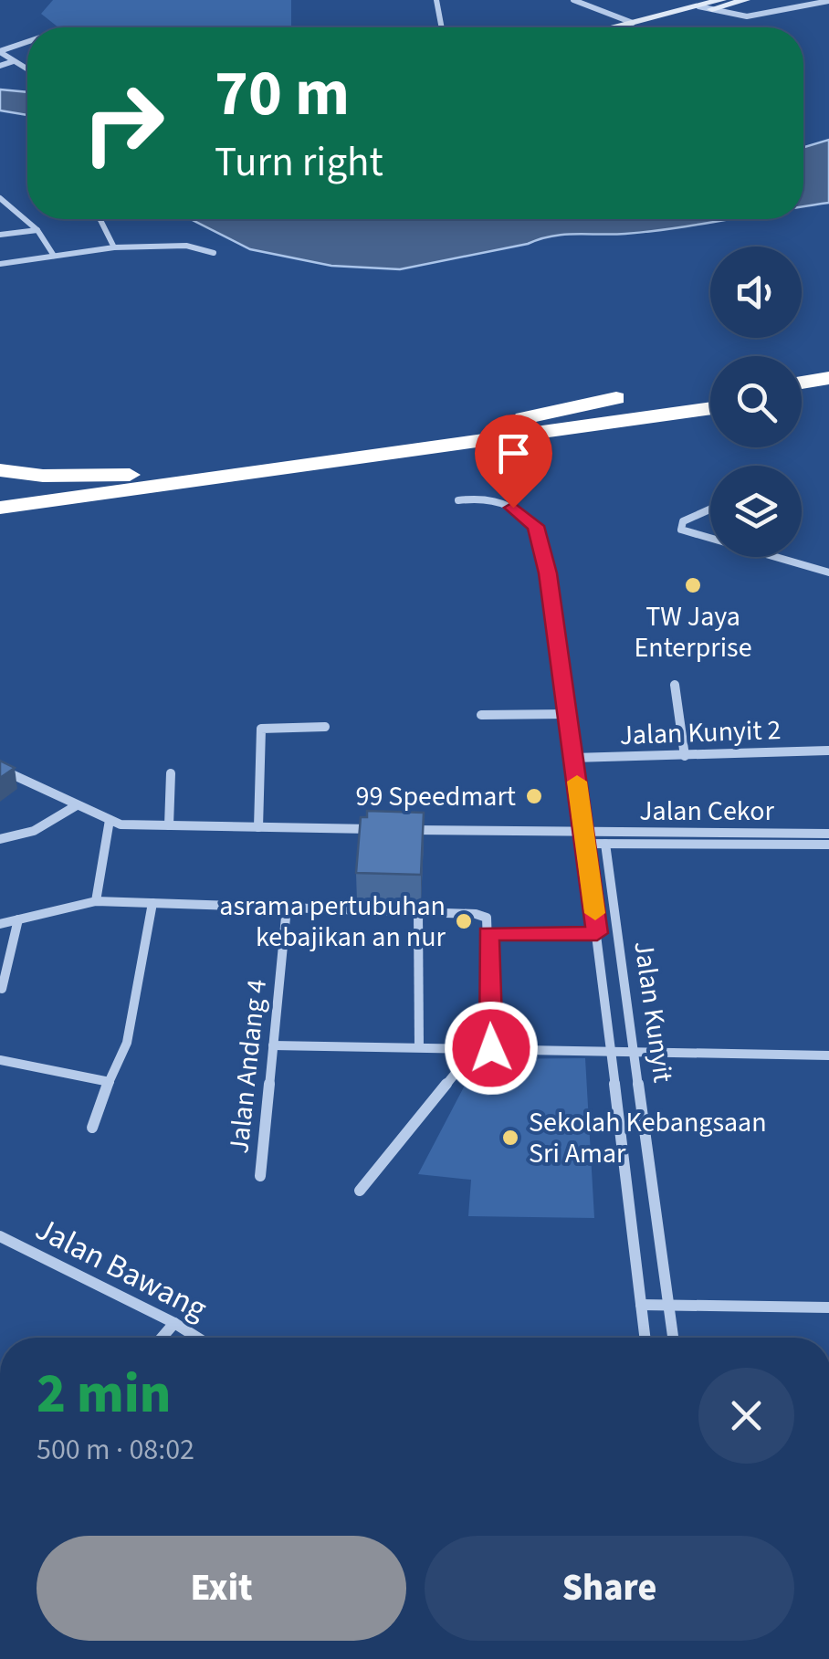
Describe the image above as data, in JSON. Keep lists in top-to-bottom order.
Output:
{
  "streets": {
    "street": [
      "Jalan Kunyit 2",
      "Jalan Cekor",
      "Jalan Kunyit",
      "Jalan Andang 4",
      "Jalan Bawang"
    ]
  },
  "crossings": [
    ["Jalan Kunyit 2", "Jalan Kunyit"],
    ["Jalan Cekor", "Jalan Kunyit"]
  ],
  "places": [
    "TW Jaya Enterprise",
    "99 Speedmart",
    "asrama pertubuhan kebajikan an nur",
    "Sekolah Kebangsaan Sri Amar"
  ],
  "page": {
    "turn": ["70 m", "Turn right"],
    "heading": ["2 min", "500 m · 08:02"],
    "buttons": ["Exit", "Share"]
  }
}
